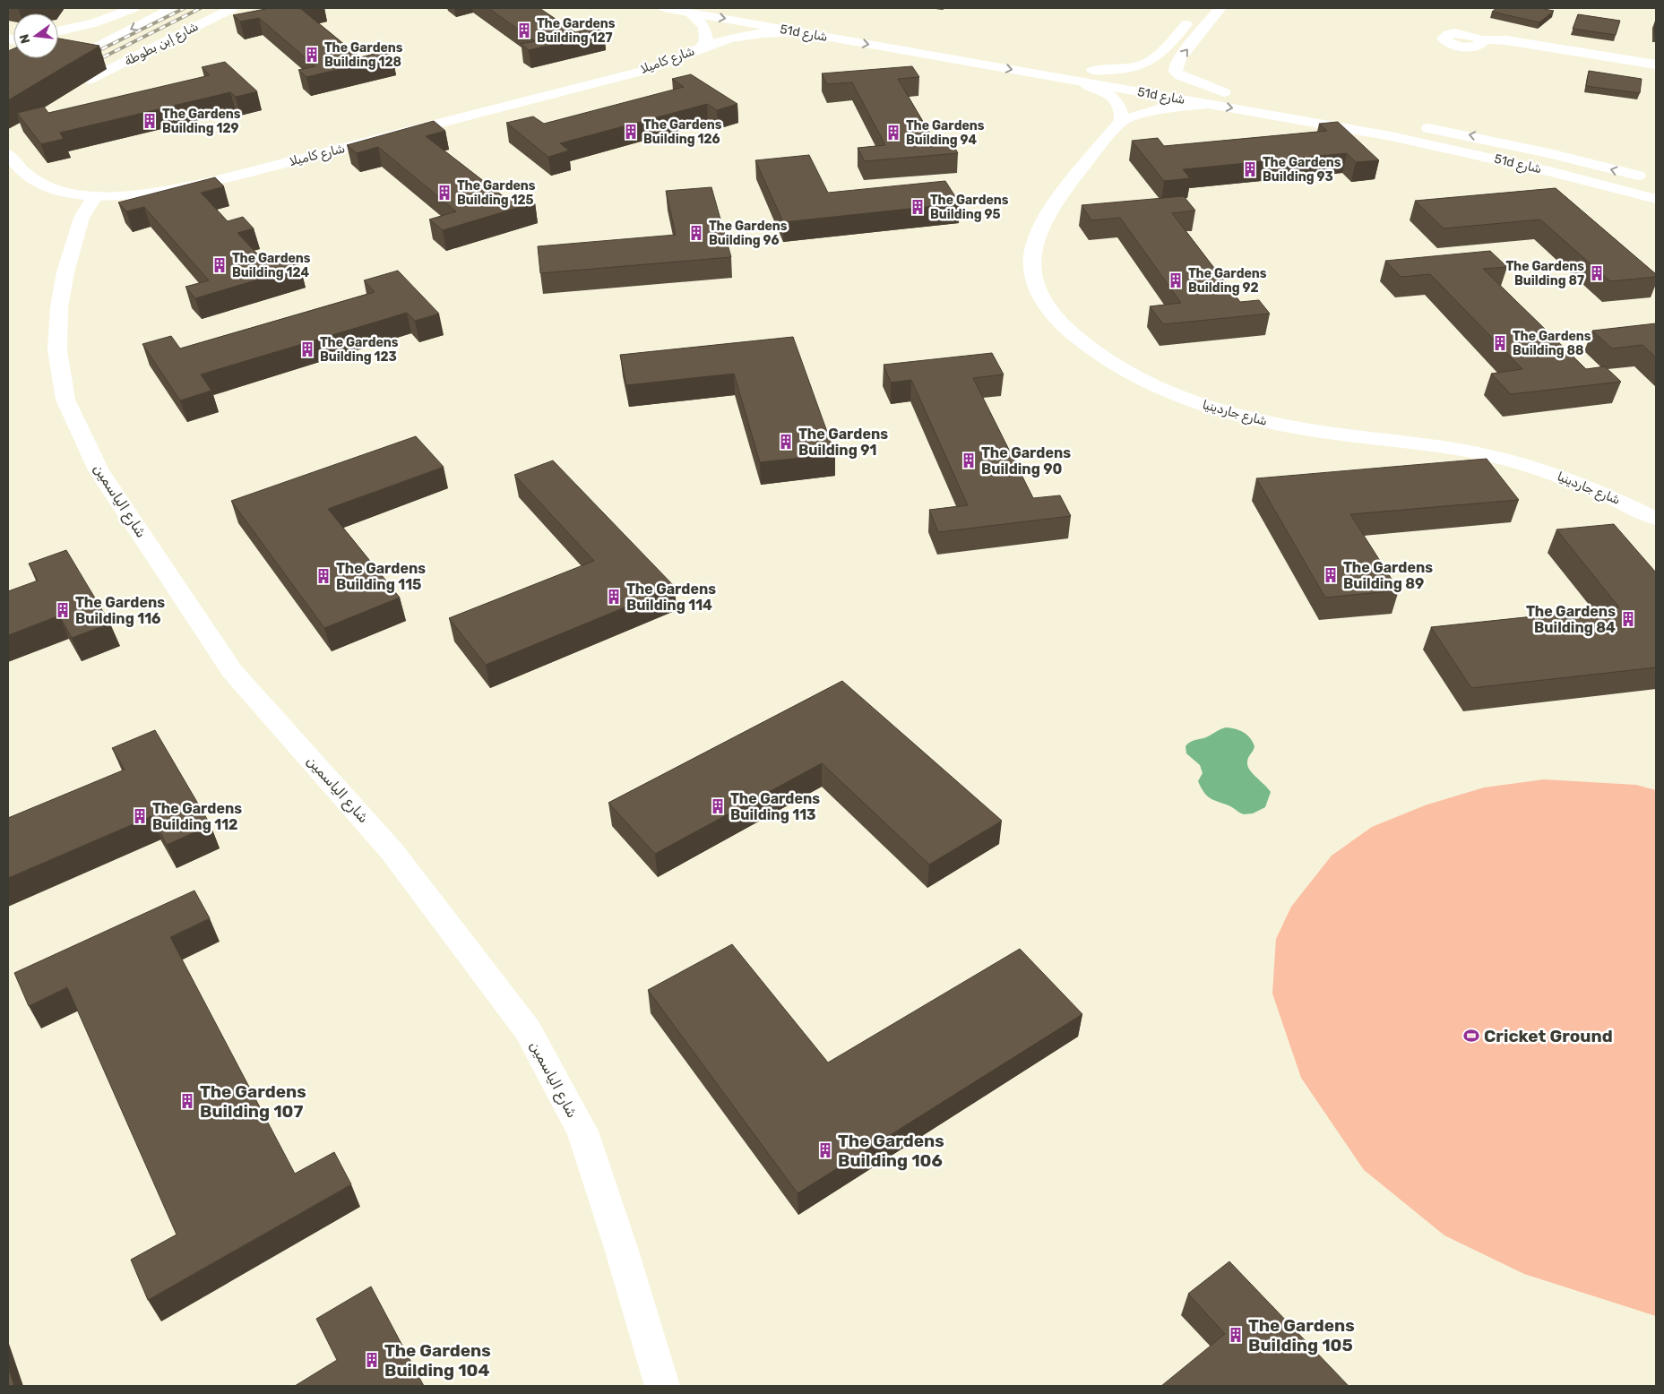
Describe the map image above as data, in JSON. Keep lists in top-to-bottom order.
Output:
{
  "streets": {
    "street": [
      "51d شارع",
      "شارع إبن بطوطة",
      "شارع كاميلا",
      "شارع جاردينيا",
      "شارع الياسمين"
    ]
  },
  "crossings": [
    ["51d شارع", "شارع كاميلا"],
    ["شارع كاميلا", "شارع الياسمين"]
  ],
  "places": {
    "building": [
      "The Gardens Building 127",
      "The Gardens Building 128",
      "The Gardens Building 129",
      "The Gardens Building 126",
      "The Gardens Building 94",
      "The Gardens Building 93",
      "The Gardens Building 125",
      "The Gardens Building 95",
      "The Gardens Building 96",
      "The Gardens Building 124",
      "The Gardens Building 87",
      "The Gardens Building 92",
      "The Gardens Building 88",
      "The Gardens Building 123",
      "The Gardens Building 91",
      "The Gardens Building 90",
      "The Gardens Building 89",
      "The Gardens Building 115",
      "The Gardens Building 114",
      "The Gardens Building 116",
      "The Gardens Building 84",
      "The Gardens Building 113",
      "The Gardens Building 112",
      "The Gardens Building 107",
      "The Gardens Building 106",
      "The Gardens Building 105",
      "The Gardens Building 104"
    ],
    "sports": ["Cricket Ground"]
  },
  "north": "left"
}
